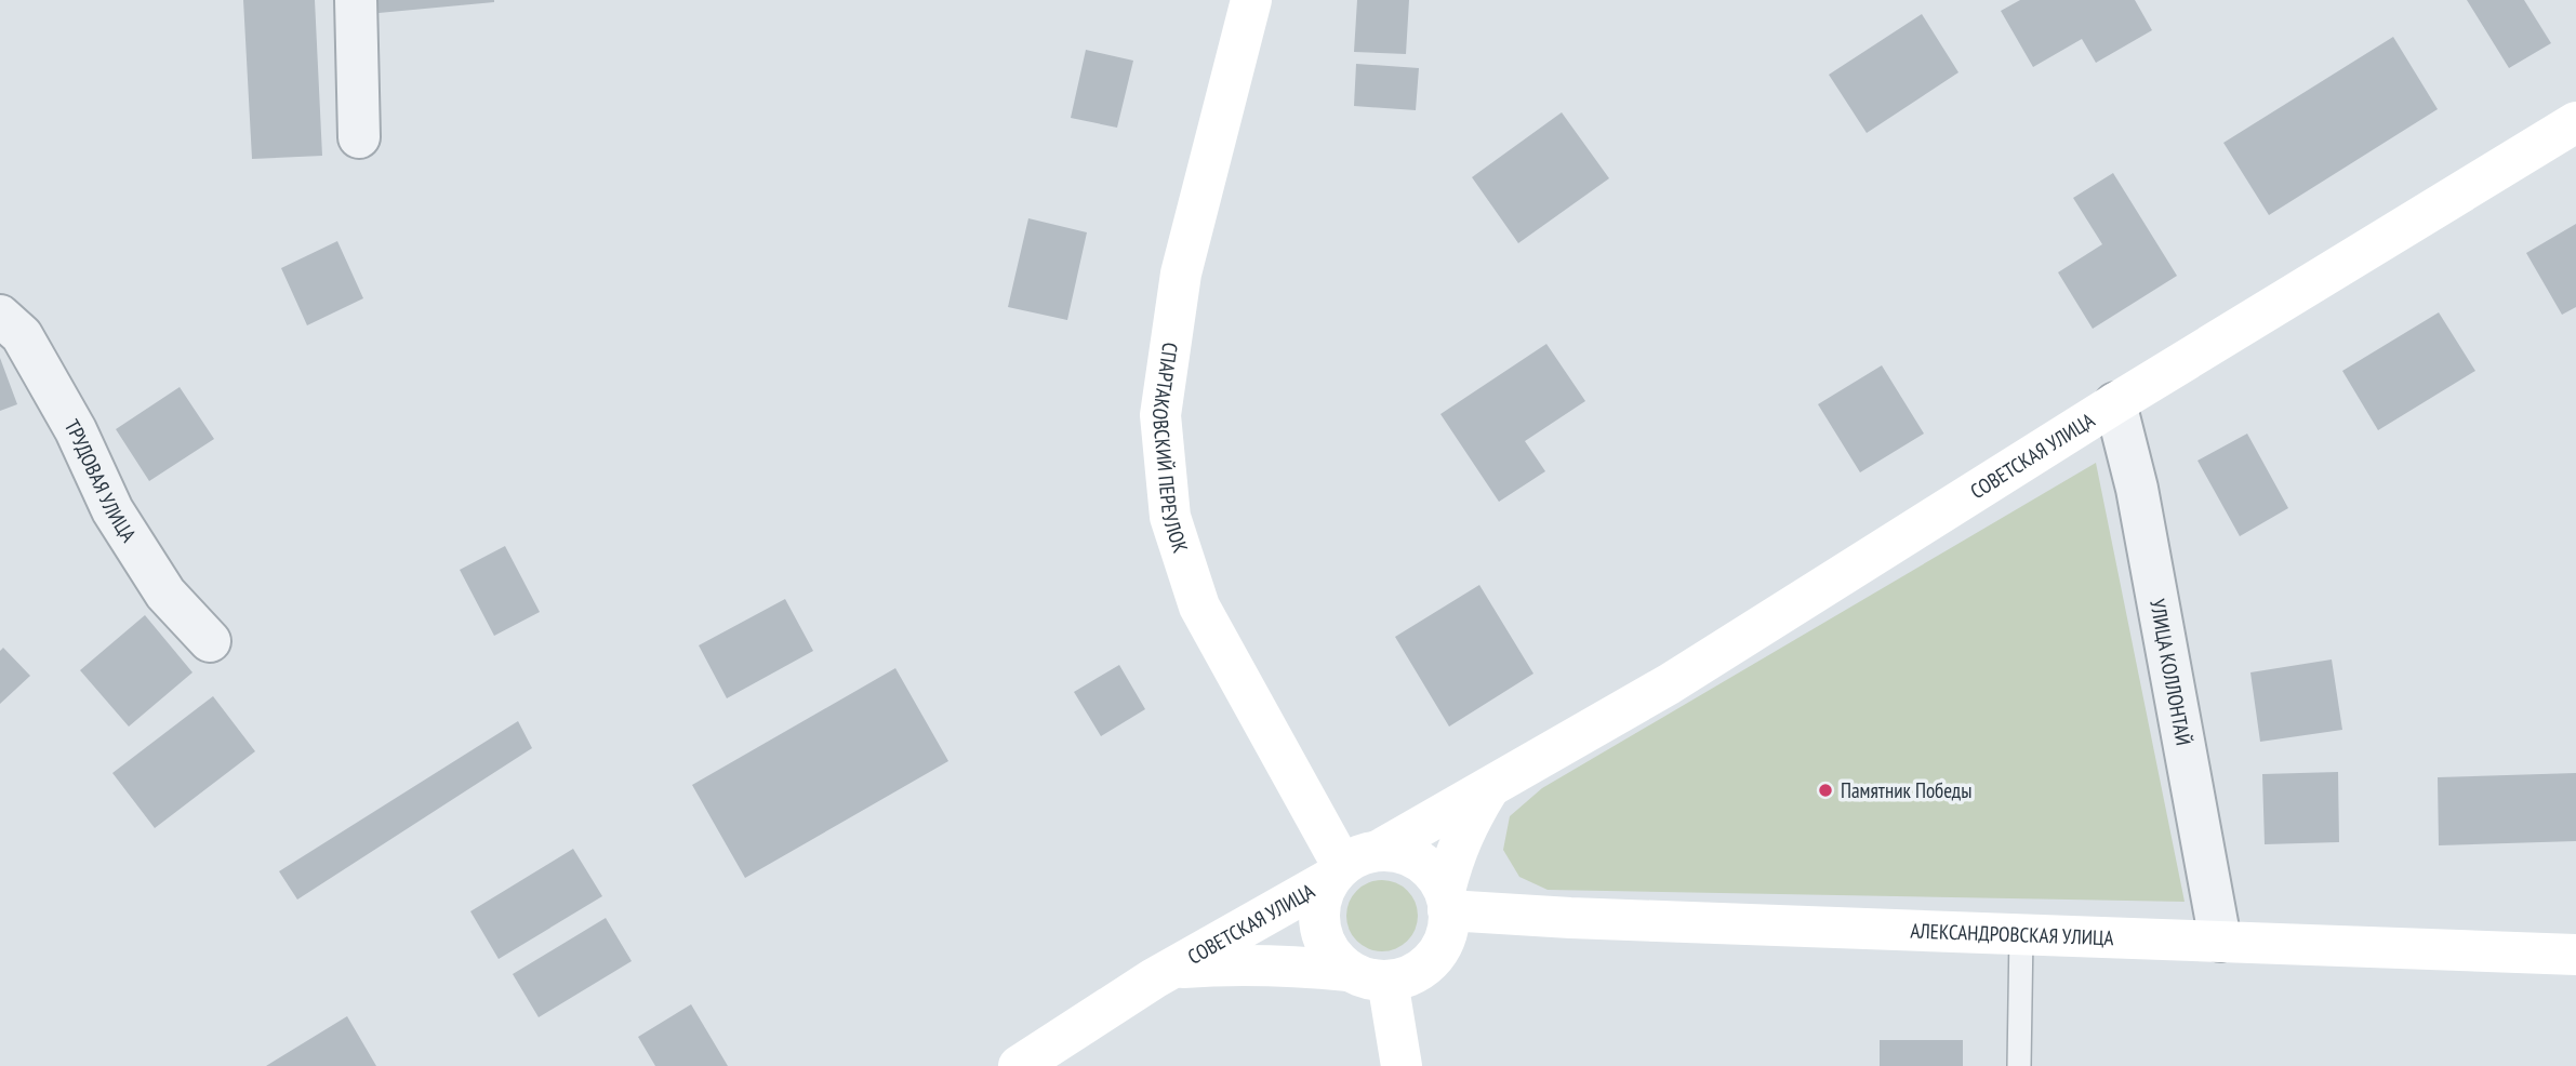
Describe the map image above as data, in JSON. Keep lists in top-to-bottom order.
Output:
{
  "streets": {
    "main road": ["СПАРТАКОВСКИЙ ПЕРЕУЛОК", "СОВЕТСКАЯ УЛИЦА", "АЛЕКСАНДРОВСКАЯ УЛИЦА"],
    "street": ["ТРУДОВАЯ УЛИЦА", "УЛИЦА КОЛЛОНТАЙ"]
  },
  "crossings": [
    ["СПАРТАКОВСКИЙ ПЕРЕУЛОК", "СОВЕТСКАЯ УЛИЦА"],
    ["СПАРТАКОВСКИЙ ПЕРЕУЛОК", "АЛЕКСАНДРОВСКАЯ УЛИЦА"],
    ["СОВЕТСКАЯ УЛИЦА", "УЛИЦА КОЛЛОНТАЙ"],
    ["СОВЕТСКАЯ УЛИЦА", "АЛЕКСАНДРОВСКАЯ УЛИЦА"],
    ["УЛИЦА КОЛЛОНТАЙ", "АЛЕКСАНДРОВСКАЯ УЛИЦА"]
  ],
  "places": ["Памятник Победы"]
}
